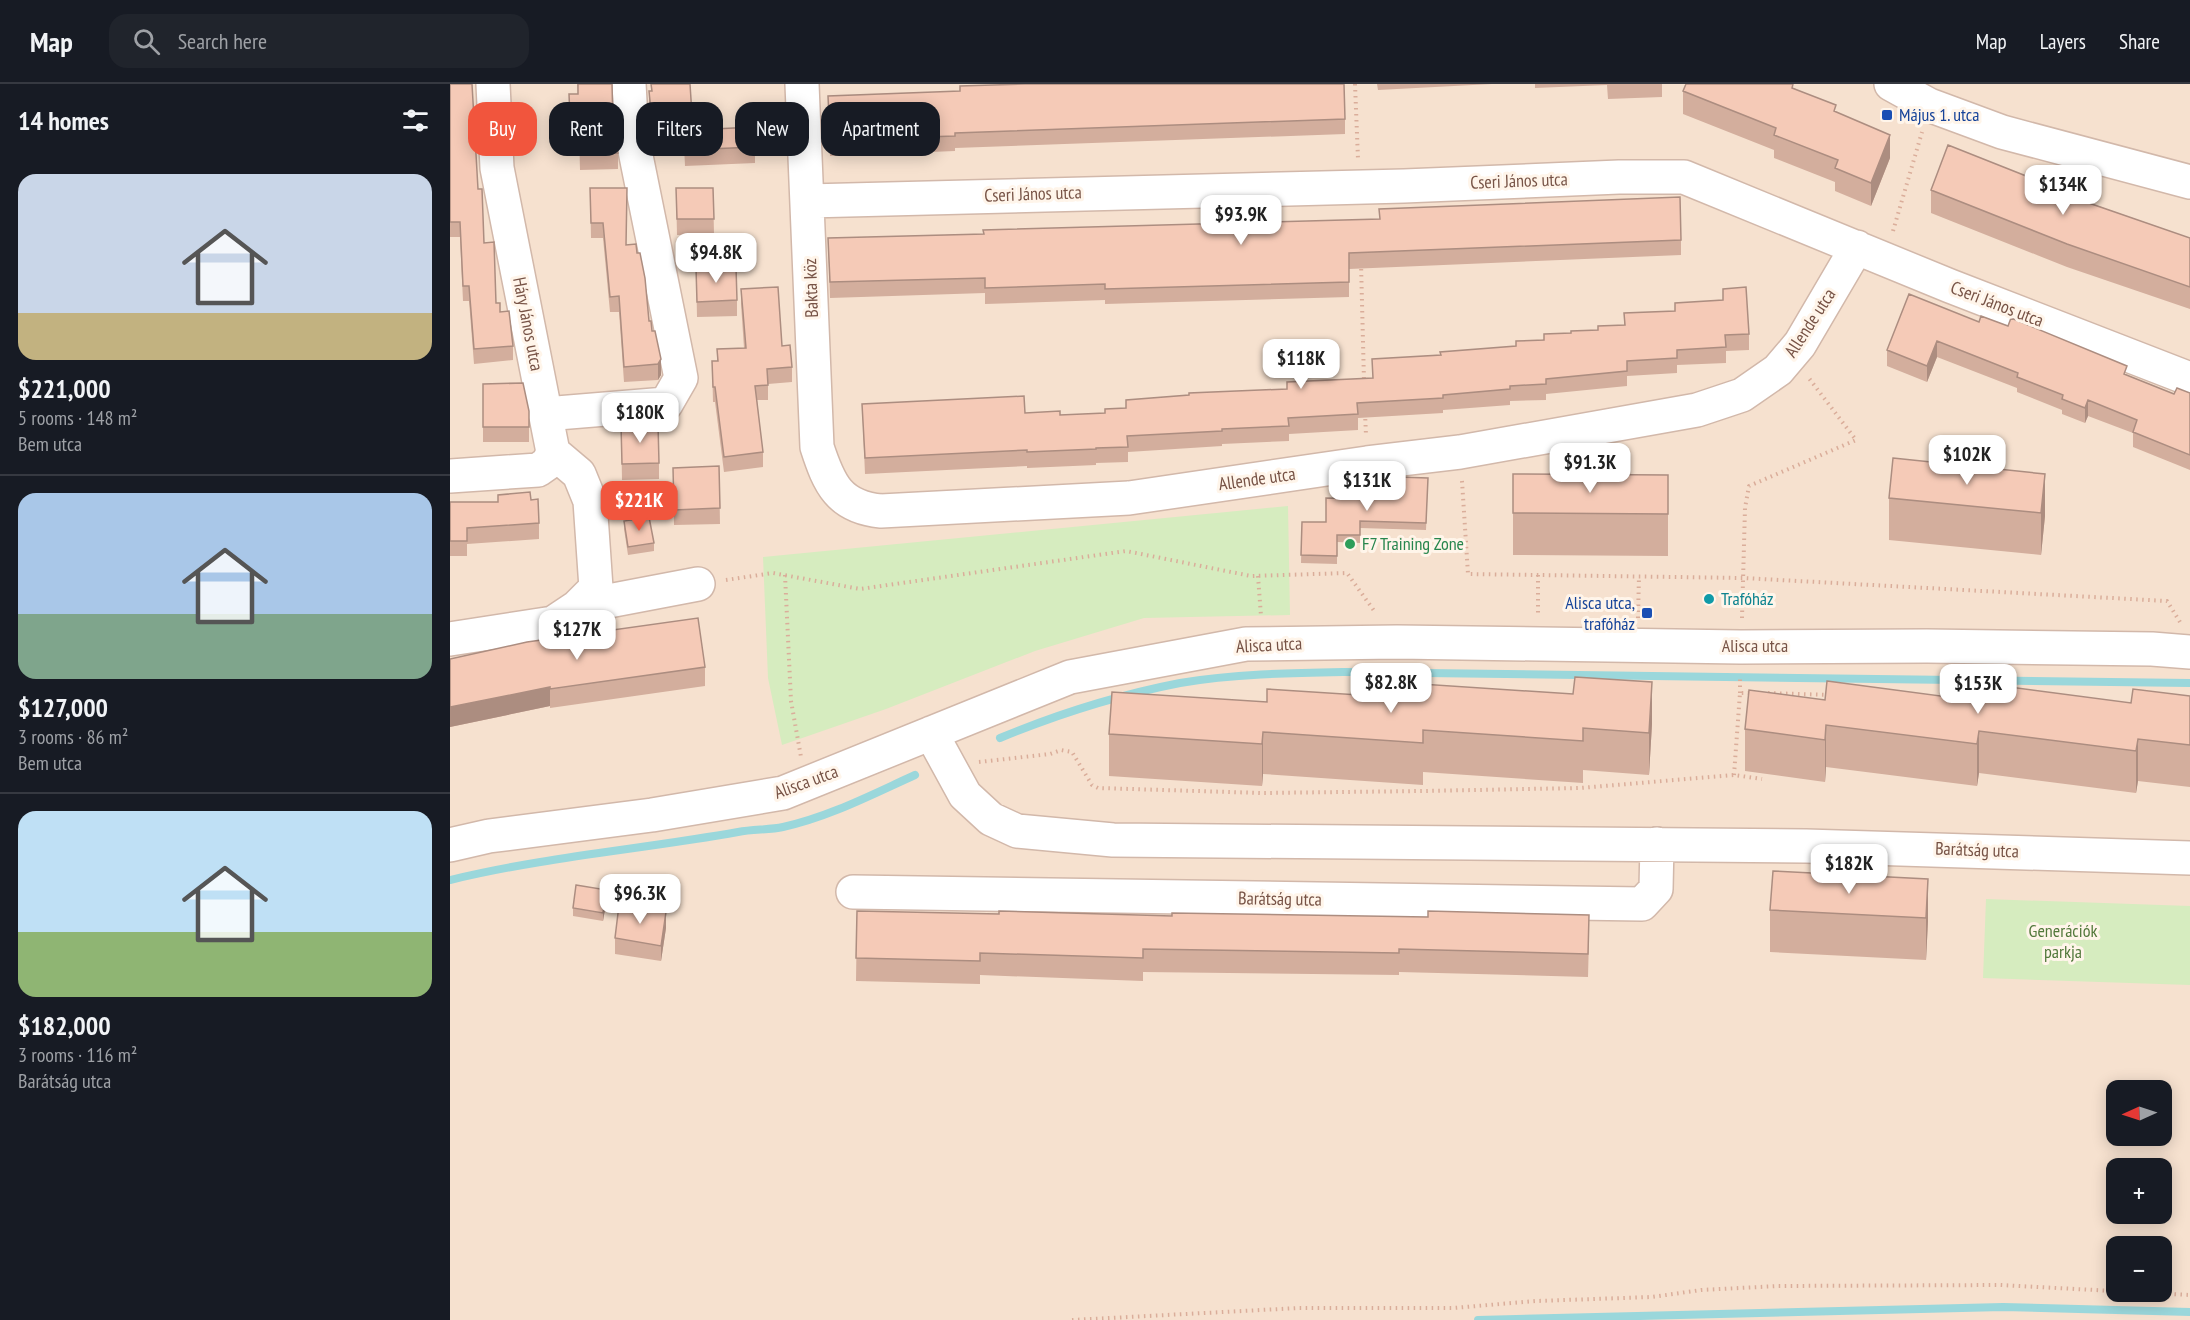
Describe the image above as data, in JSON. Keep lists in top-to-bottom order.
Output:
{
  "streets": {
    "street": [
      "Cseri János utca",
      "Bakta köz",
      "Allende utca",
      "Háry János utca",
      "Alisca utca",
      "Barátság utca"
    ]
  },
  "crossings": [
    ["Cseri János utca", "Bakta köz"],
    ["Cseri János utca", "Allende utca"],
    ["Bakta köz", "Allende utca"],
    ["Alisca utca", "Barátság utca"]
  ],
  "parks": ["Generációk parkja"],
  "places": {
    "transit": ["Május 1. utca", "Alisca utca, trafóház"],
    "other": ["F7 Training Zone", "Trafóház"]
  },
  "north": "left",
  "page": {
    "header": "Map",
    "search": "Search here",
    "nav": ["Map", "Layers", "Share"],
    "heading": "14 homes",
    "chip": [
      "Buy",
      "Rent",
      "Filters",
      "New",
      "Apartment"
    ],
    "list": [
      {
        "name": "$221,000",
        "note": "5 rooms · 148 m² · Bem utca"
      },
      {
        "name": "$127,000",
        "note": "3 rooms · 86 m² · Bem utca"
      },
      {
        "name": "$182,000",
        "note": "3 rooms · 116 m² · Barátság utca"
      }
    ],
    "price": [
      "$134K",
      "$93.9K",
      "$94.8K",
      "$118K",
      "$180K",
      "$102K",
      "$91.3K",
      "$131K",
      "$221K",
      "$127K",
      "$82.8K",
      "$153K",
      "$182K",
      "$96.3K"
    ],
    "map_buttons": ["+", "−"]
  }
}
